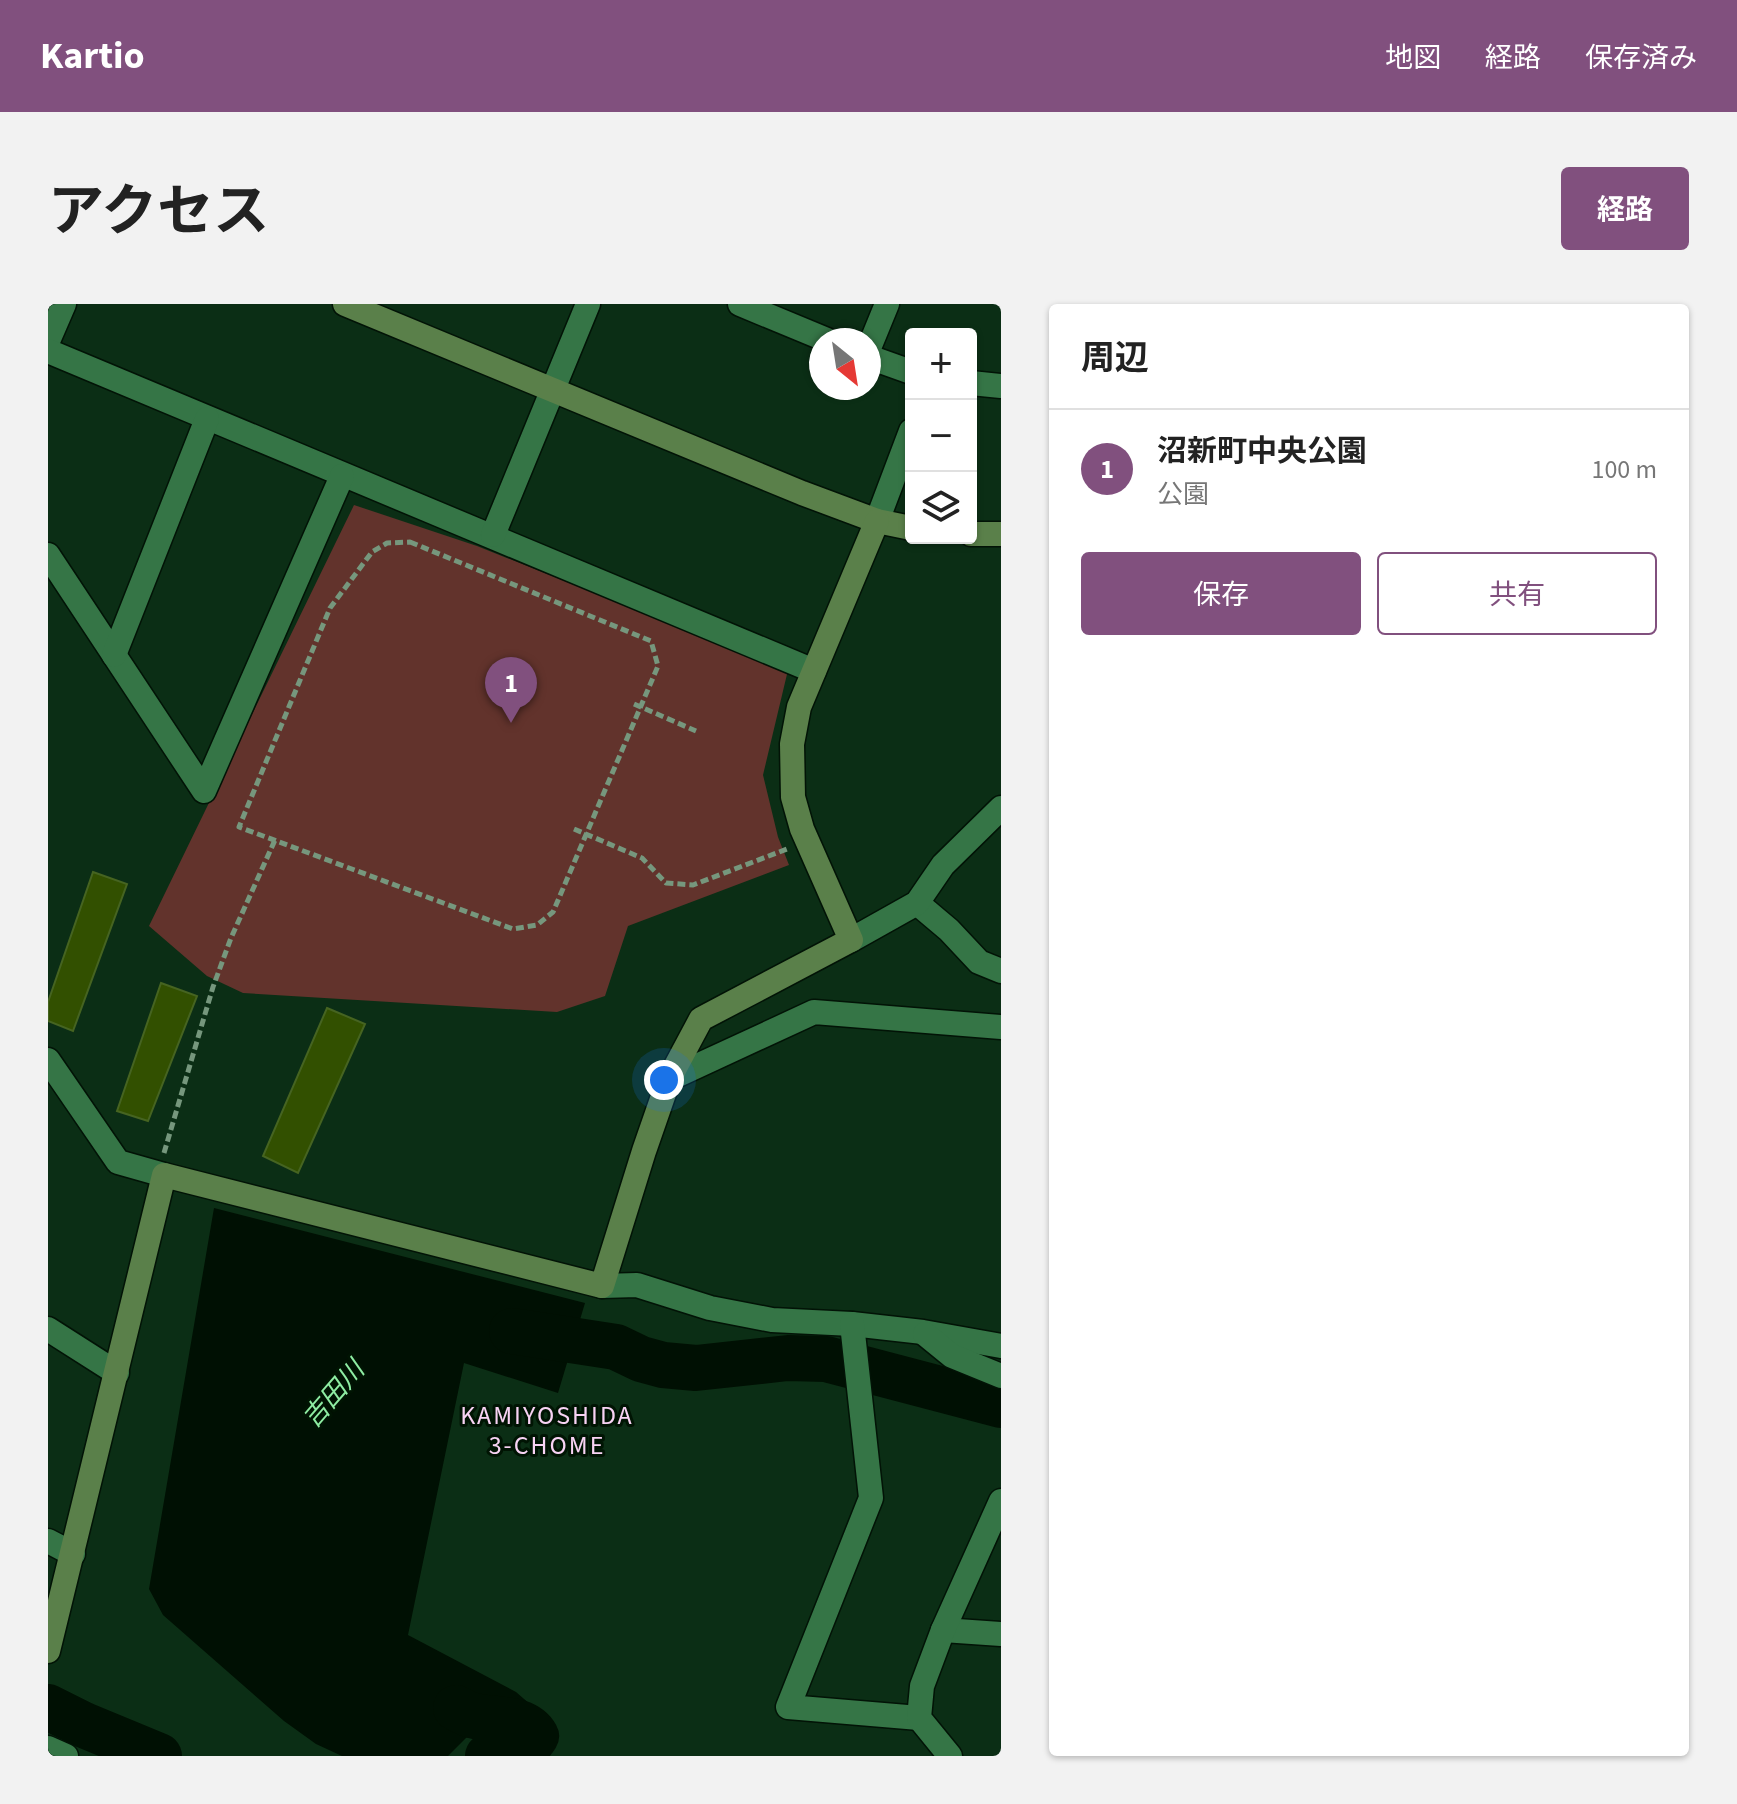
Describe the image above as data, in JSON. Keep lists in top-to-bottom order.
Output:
{
  "districts": ["KAMIYOSHIDA 3-CHOME"],
  "water": ["吉田川"],
  "north": "bottom right",
  "page": {
    "header": "Kartio",
    "nav": ["地図", "経路", "保存済み"],
    "title": "アクセス",
    "buttons": [
      "経路",
      ["保存", "共有"]
    ],
    "heading": "周辺",
    "map_buttons": ["+", "−"],
    "list": [
      {
        "mark": "1",
        "name": "沼新町中央公園",
        "note": "公園",
        "value": "100 m"
      }
    ],
    "pins": "1"
  }
}
